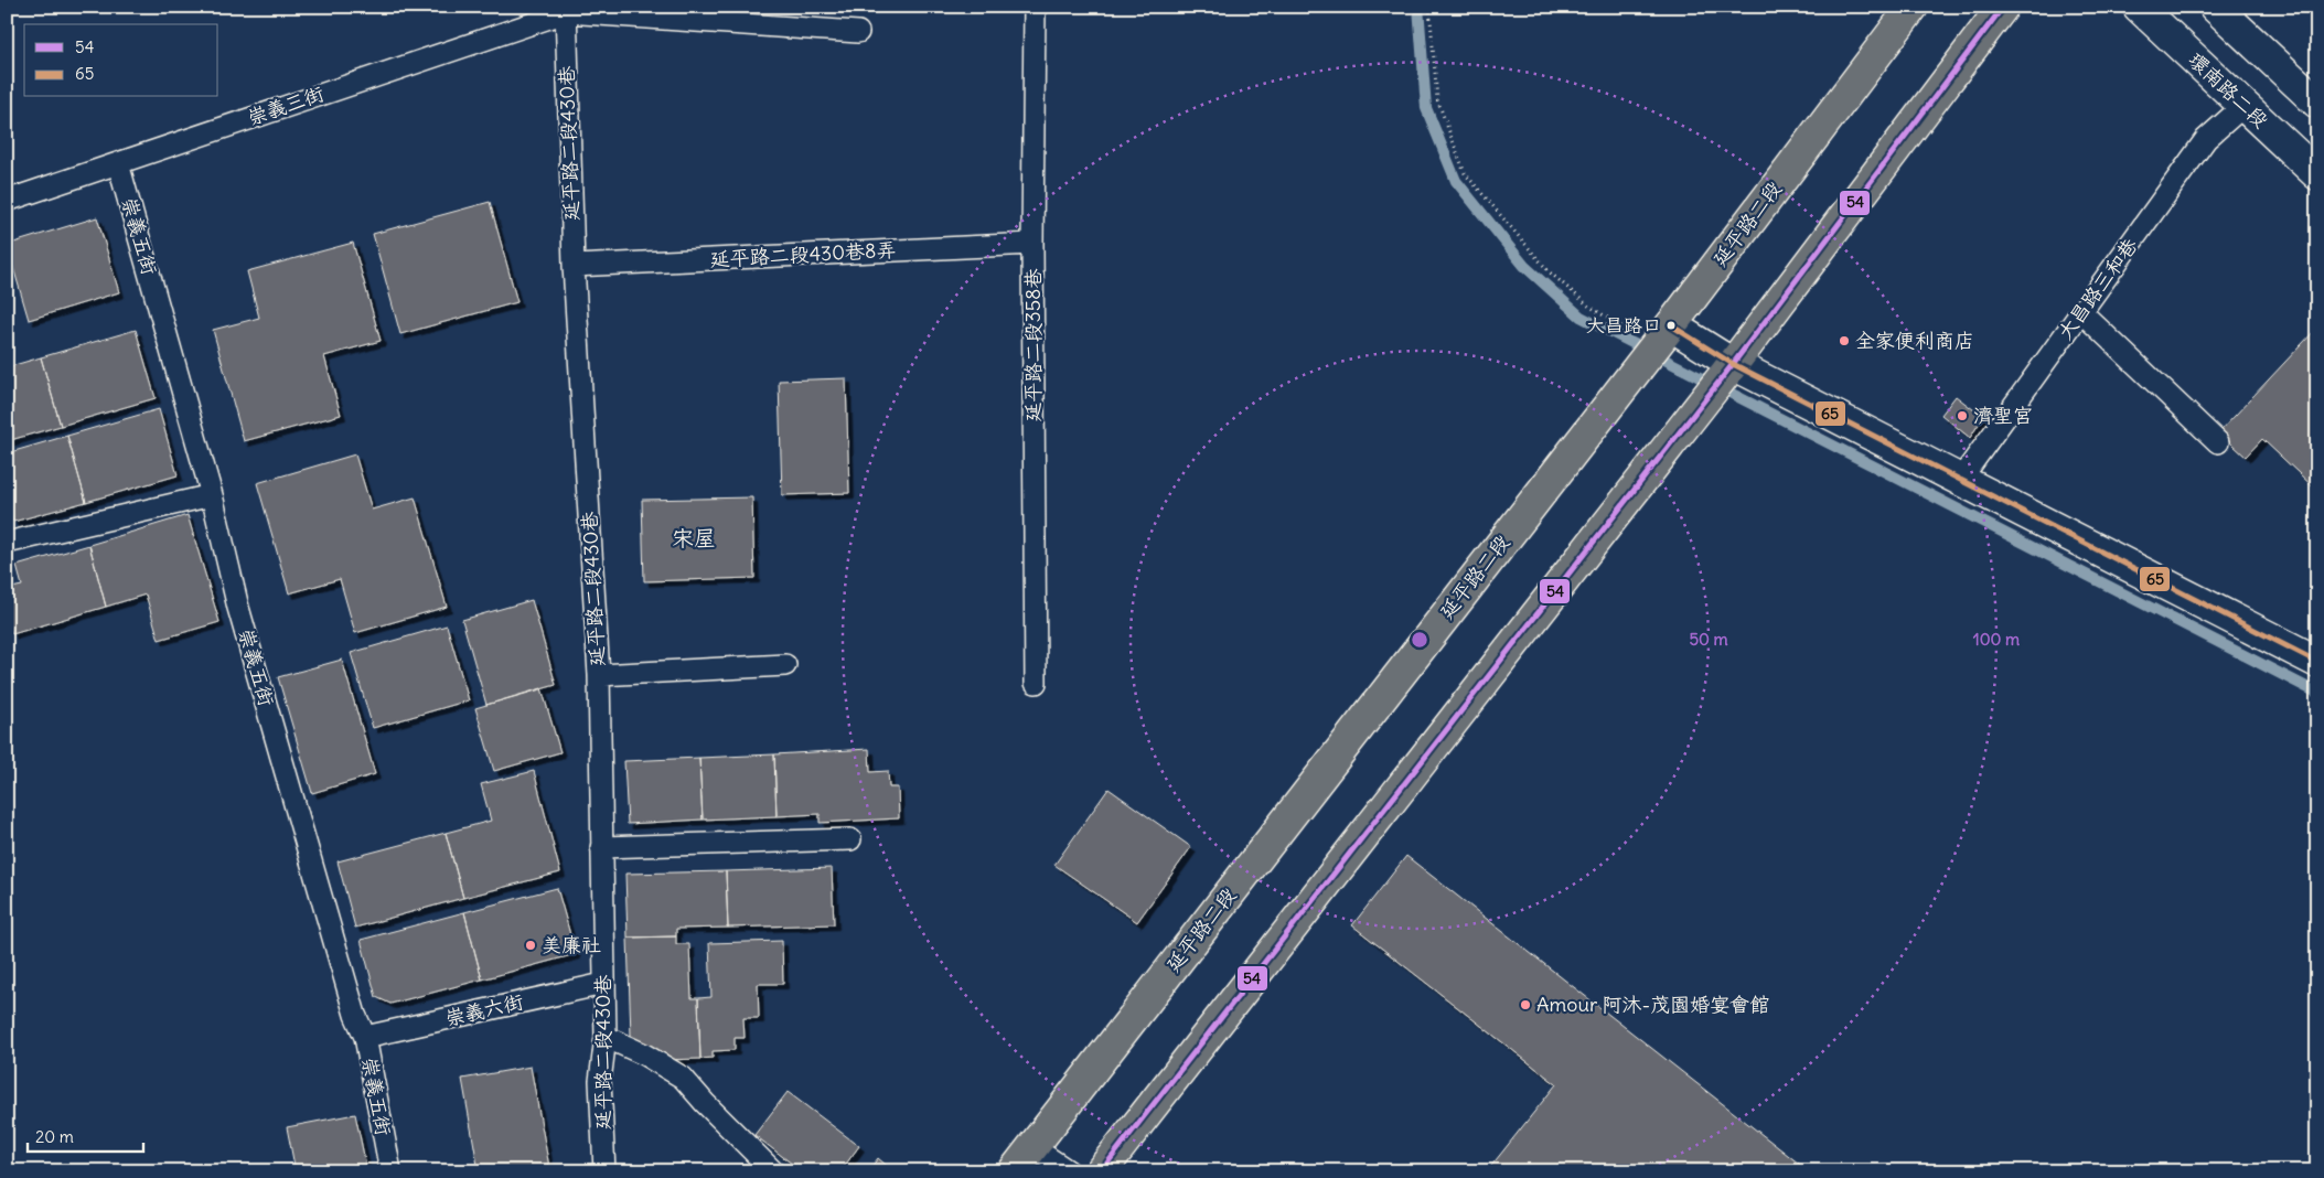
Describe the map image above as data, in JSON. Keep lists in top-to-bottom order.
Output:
{
  "streets": {
    "main road": ["延平路二段"],
    "street": ["環南路二段"],
    "lane": [
      "崇義三街",
      "延平路二段430巷",
      "崇義五街",
      "延平路二段430巷8弄",
      "大昌路三和巷",
      "延平路二段358巷",
      "崇義六街"
    ]
  },
  "crossings": [
    ["環南路二段", "大昌路三和巷"],
    ["崇義三街", "延平路二段430巷"],
    ["崇義三街", "崇義五街"],
    ["延平路二段430巷", "延平路二段430巷8弄"],
    ["延平路二段430巷", "崇義六街"],
    ["崇義五街", "崇義六街"],
    ["延平路二段430巷8弄", "延平路二段358巷"]
  ],
  "districts": ["宋屋"],
  "places": [
    "大昌路口",
    "全家便利商店",
    "濟聖宮",
    "美廉社",
    "Amour 阿沐-茂園婚宴會館"
  ],
  "lines": ["transit line 54", "transit line 65"],
  "legend": ["54", "65"],
  "scale_bar": "20 m",
  "rings": ["50 m", "100 m"]
}
